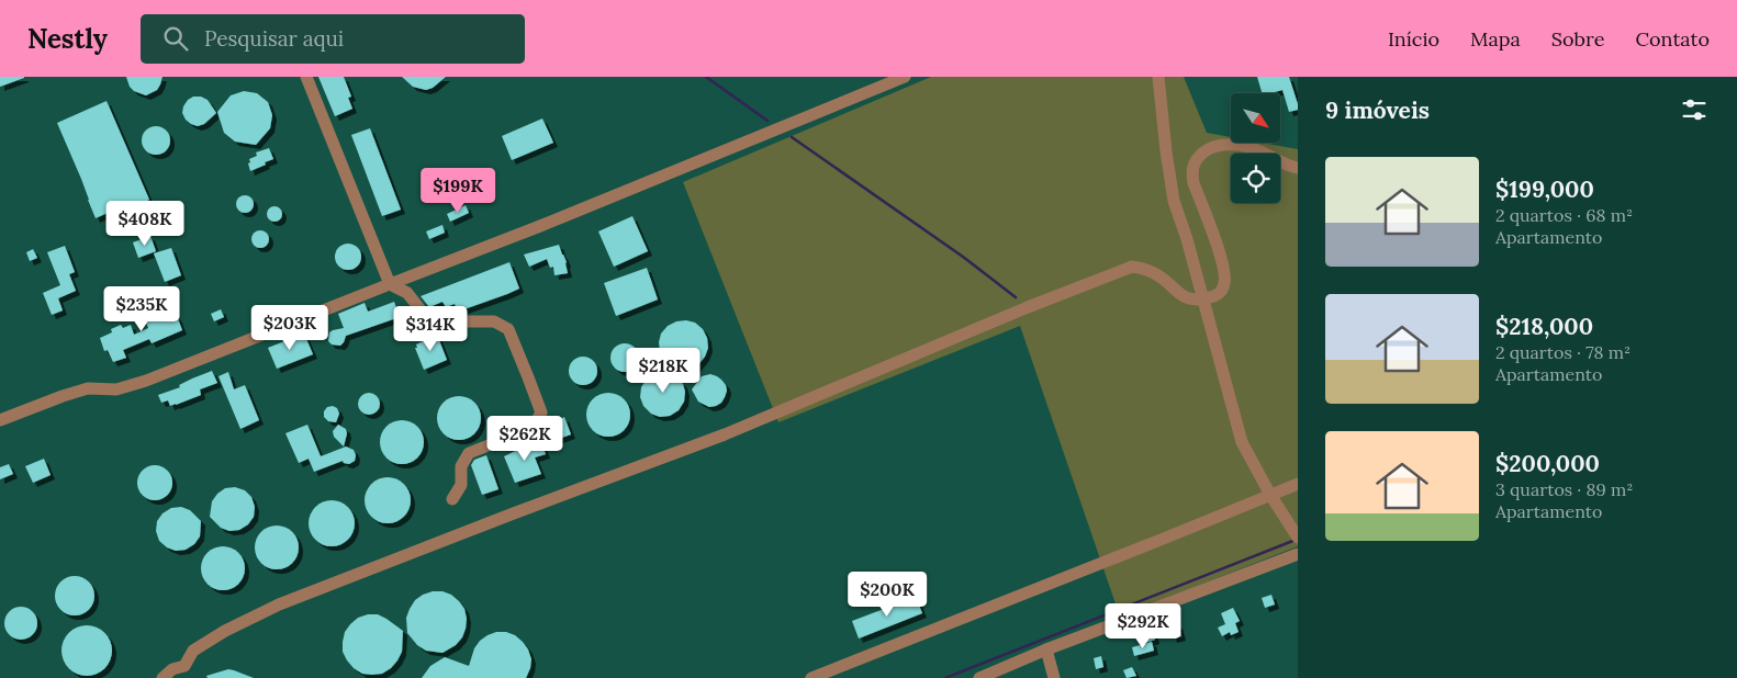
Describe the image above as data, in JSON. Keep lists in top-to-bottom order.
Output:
{
  "north": "bottom right",
  "page": {
    "header": "Nestly",
    "search": "Pesquisar aqui",
    "nav": [
      "Início",
      "Mapa",
      "Sobre",
      "Contato"
    ],
    "heading": "9 imóveis",
    "list": [
      {
        "name": "$199,000",
        "note": "2 quartos · 68 m² · Apartamento"
      },
      {
        "name": "$218,000",
        "note": "2 quartos · 78 m² · Apartamento"
      },
      {
        "name": "$200,000",
        "note": "3 quartos · 89 m² · Apartamento"
      }
    ],
    "price": [
      "$199K",
      "$408K",
      "$235K",
      "$203K",
      "$314K",
      "$218K",
      "$262K",
      "$200K",
      "$292K"
    ]
  }
}
